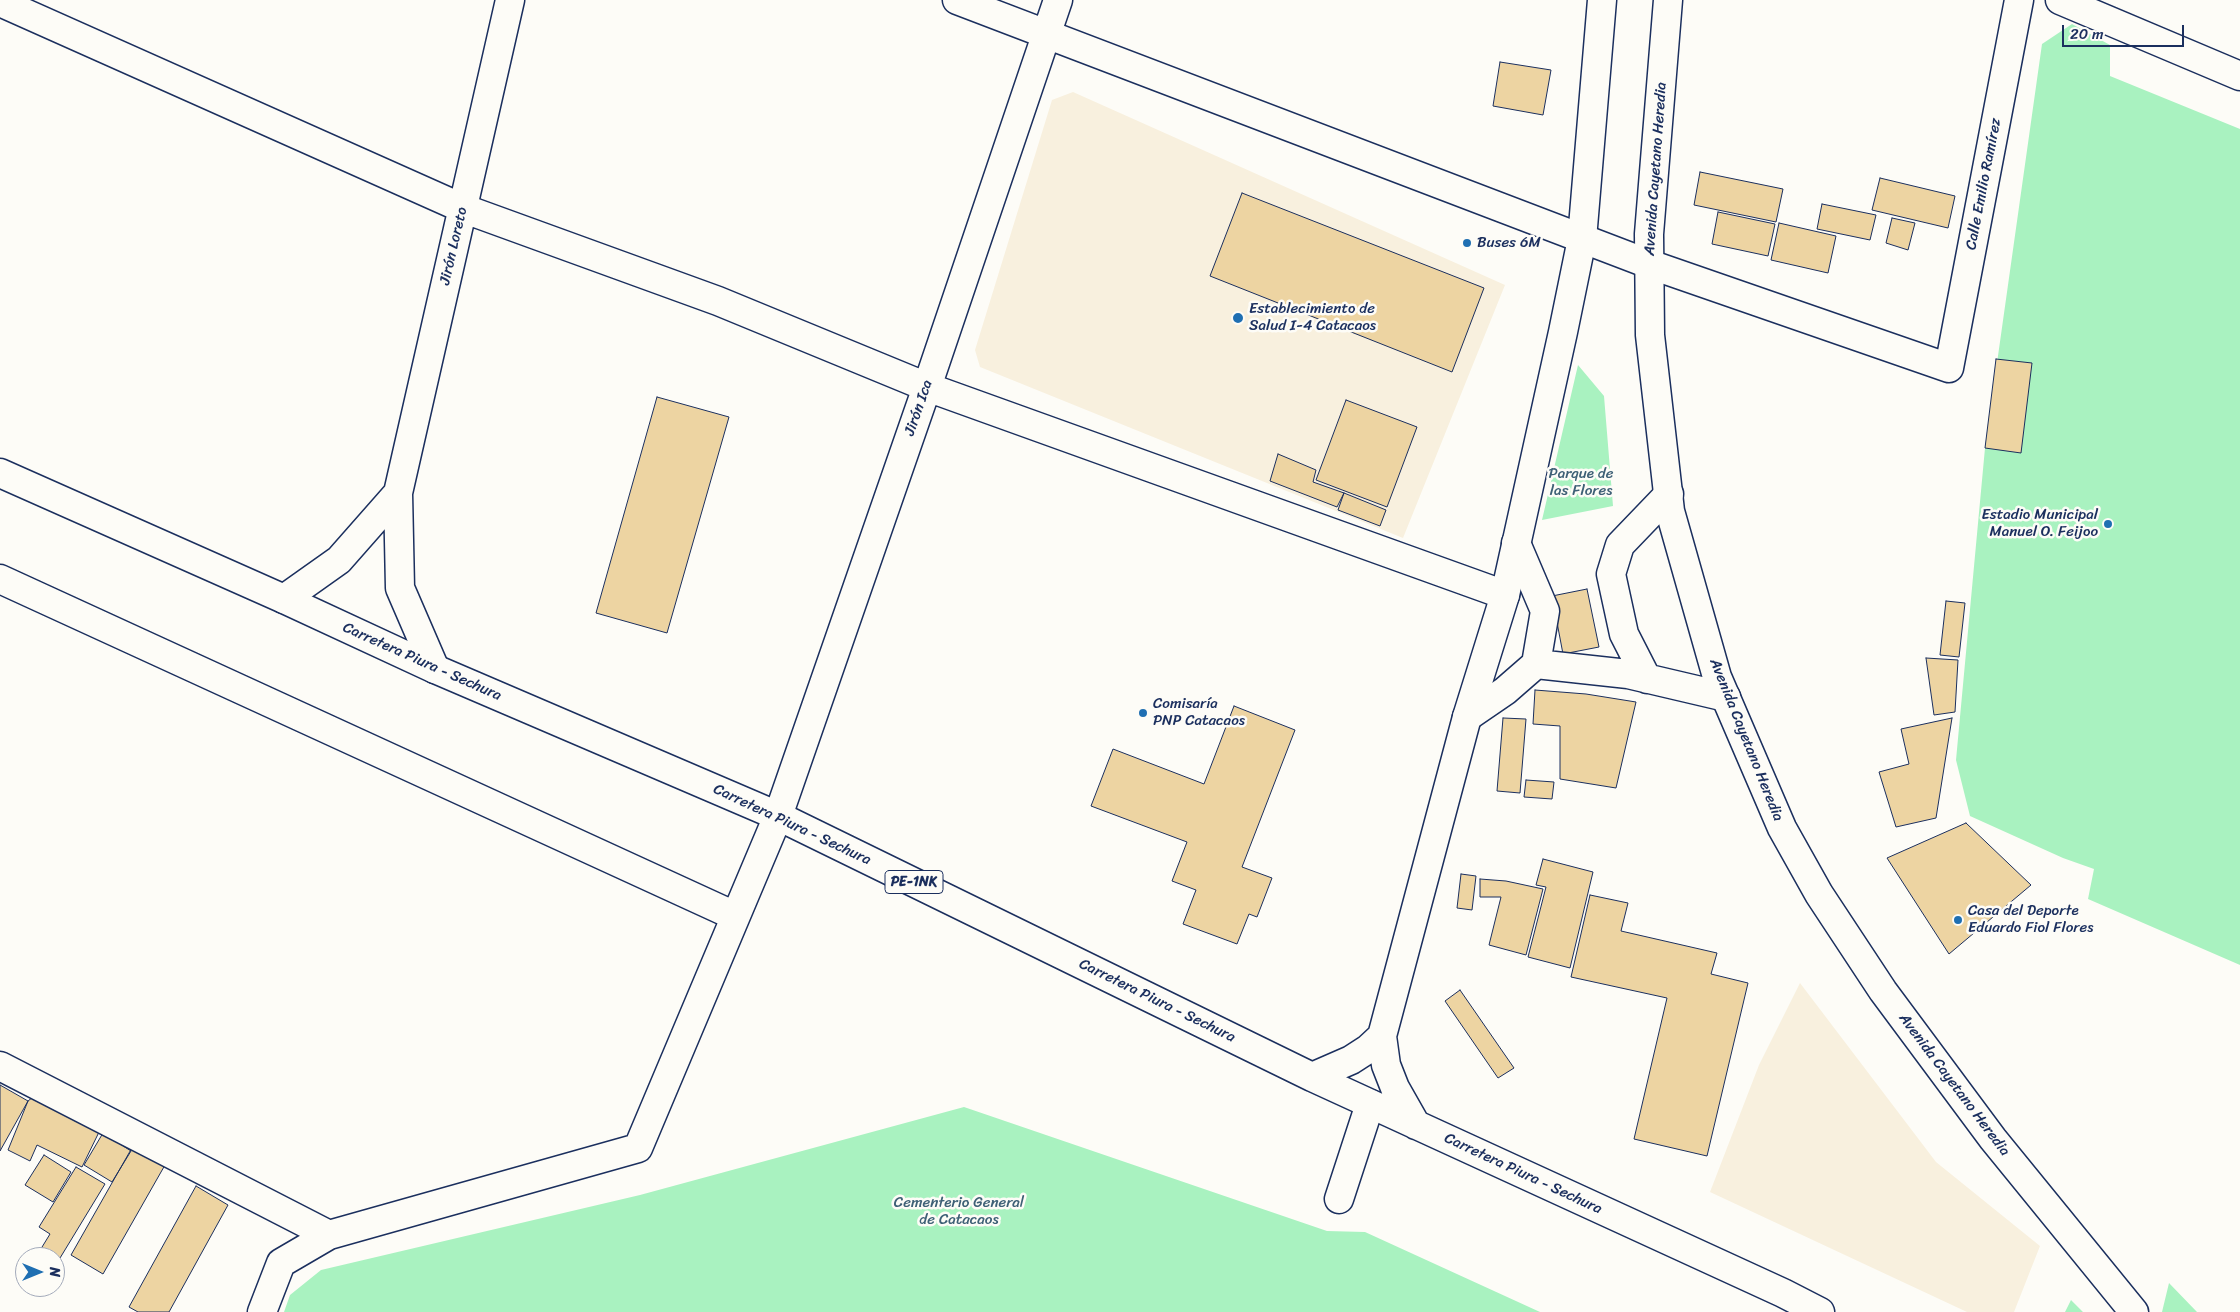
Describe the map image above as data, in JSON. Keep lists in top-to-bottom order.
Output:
{
  "streets": {
    "street": [
      "Avenida Cayetano Heredia",
      "Calle Emilio Ramírez",
      "Jirón Loreto",
      "Jirón Ica",
      "Carretera Piura - Sechura",
      "PE-1NK"
    ]
  },
  "crossings": [
    ["Avenida Cayetano Heredia", "Calle Emilio Ramírez"],
    ["Jirón Loreto", "Carretera Piura - Sechura"],
    ["Jirón Ica", "Carretera Piura - Sechura"]
  ],
  "parks": ["Parque de las Flores", "Cementerio General de Catacaos"],
  "places": [
    "Buses 6M",
    "Establecimiento de Salud I-4 Catacaos",
    "Estadio Municipal Manuel O. Feijoo",
    "Comisaría PNP Catacaos",
    "Casa del Deporte Eduardo Fiol Flores"
  ],
  "scale_bar": "20 m",
  "north": "right"
}
